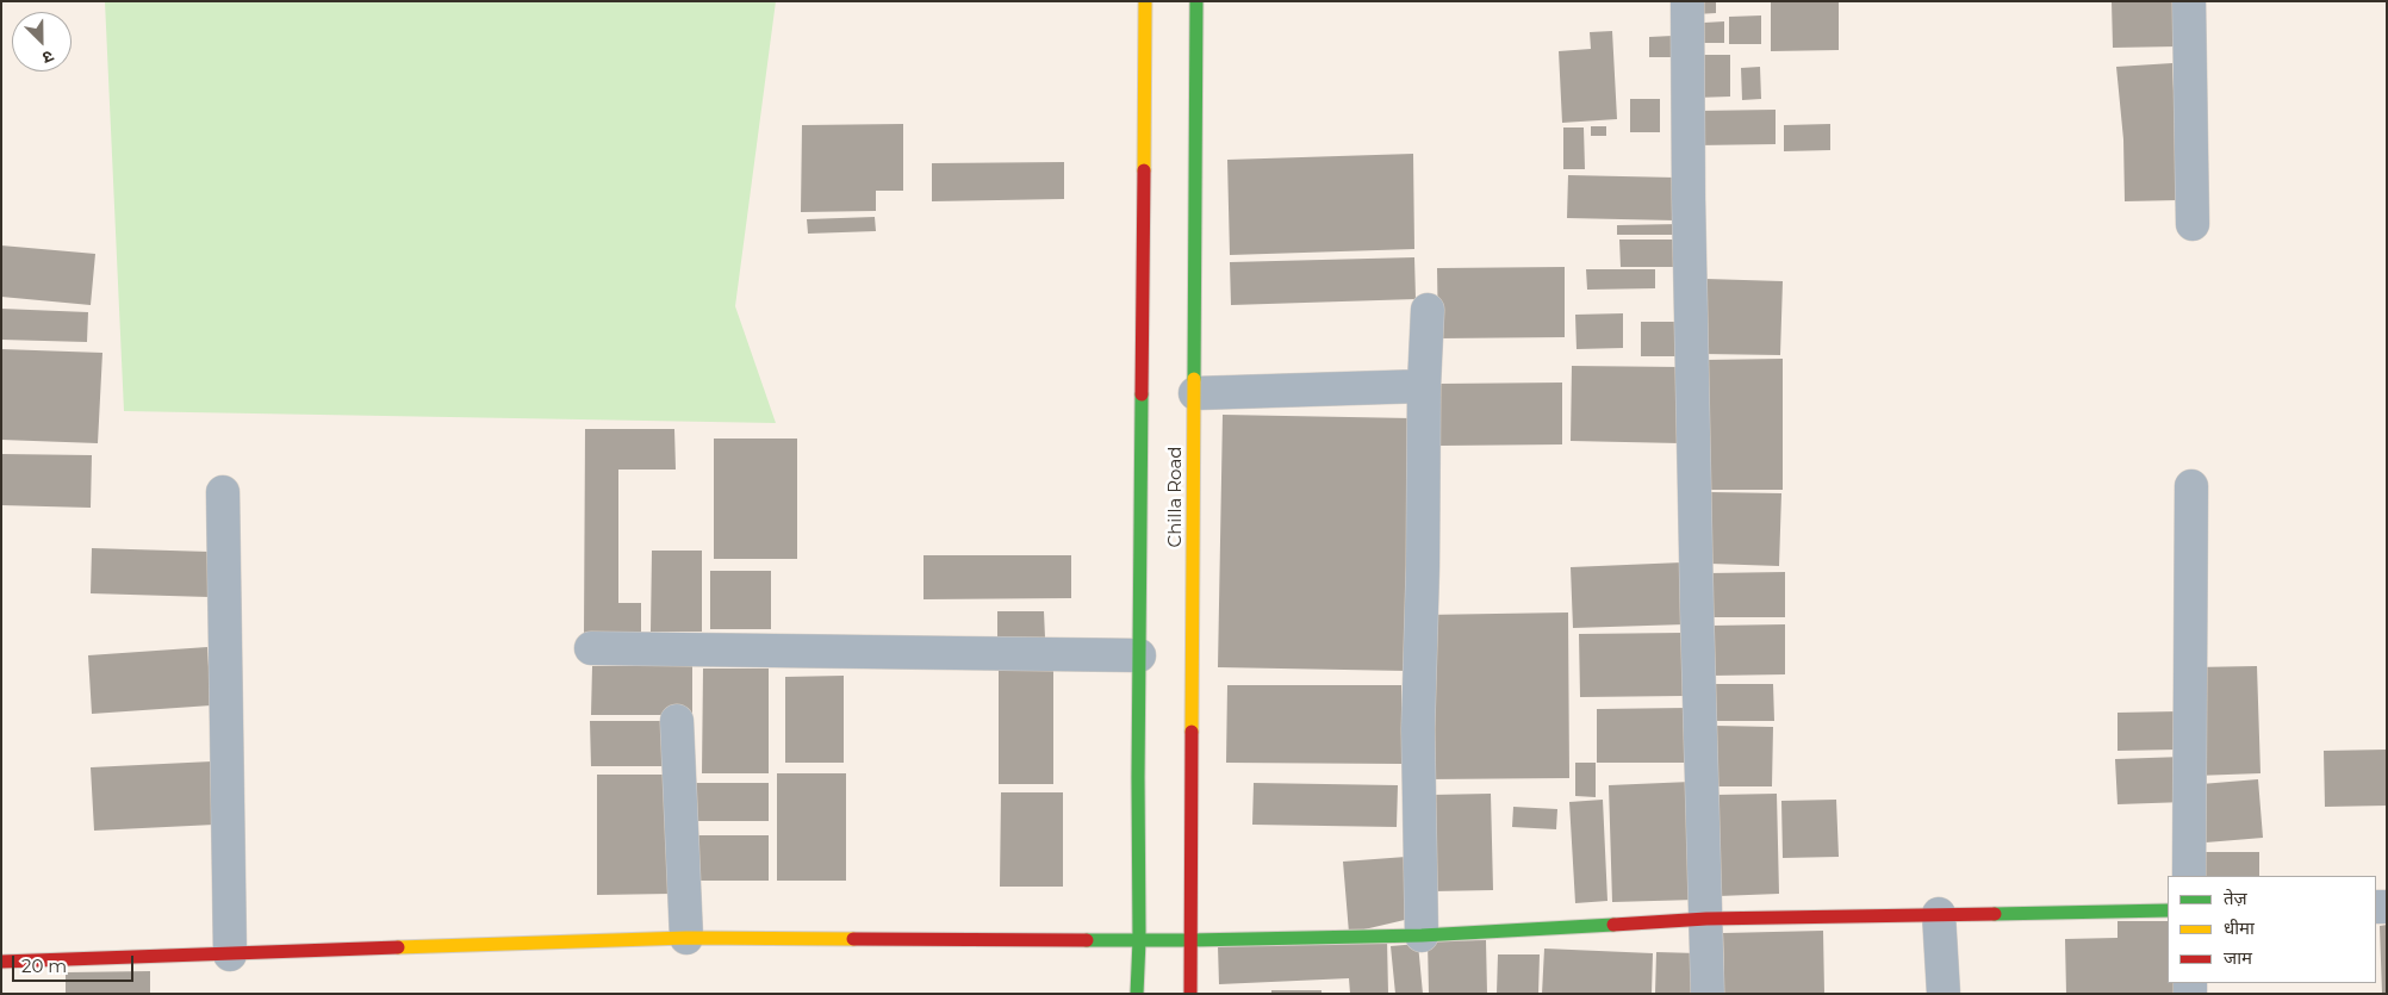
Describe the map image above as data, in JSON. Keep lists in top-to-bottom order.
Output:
{
  "streets": {
    "street": ["Chilla Road"]
  },
  "legend": ["तेज़", "धीमा", "जाम"],
  "scale_bar": "20 m",
  "north": "bottom right"
}
